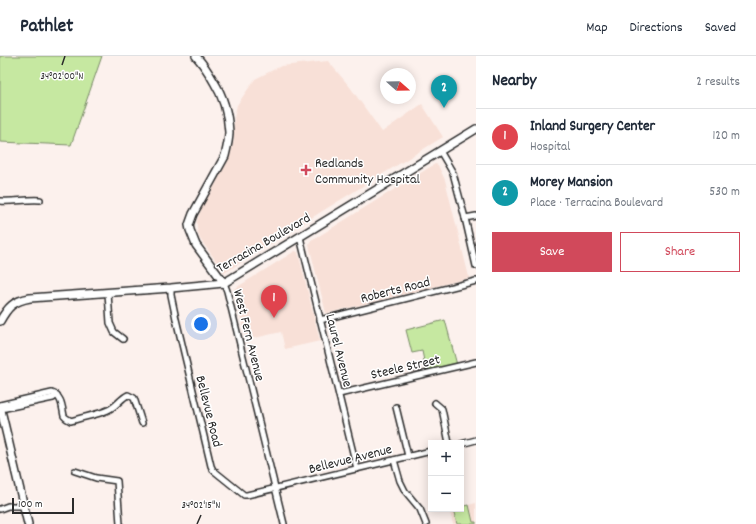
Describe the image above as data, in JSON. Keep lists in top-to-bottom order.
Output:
{
  "streets": {
    "main road": ["Terracina Boulevard", "West Fern Avenue"],
    "street": [
      "Roberts Road",
      "Laurel Avenue",
      "Steele Street",
      "Bellevue Road",
      "Bellevue Avenue"
    ]
  },
  "crossings": [
    ["Terracina Boulevard", "West Fern Avenue"],
    ["Terracina Boulevard", "Laurel Avenue"],
    ["Terracina Boulevard", "Bellevue Road"],
    ["Roberts Road", "Laurel Avenue"],
    ["West Fern Avenue", "Bellevue Road"],
    ["West Fern Avenue", "Bellevue Avenue"],
    ["Laurel Avenue", "Steele Street"],
    ["Laurel Avenue", "Bellevue Avenue"],
    ["Bellevue Road", "Bellevue Avenue"]
  ],
  "places": {
    "health": ["Redlands Community Hospital"]
  },
  "scale_bar": "100 m",
  "north": "right",
  "page": {
    "header": "Pathlet",
    "nav": ["Map", "Directions", "Saved"],
    "heading": ["Nearby", "2 results"],
    "pins": ["2", "1"],
    "list": [
      {
        "mark": "1",
        "name": "Inland Surgery Center",
        "note": "Hospital",
        "value": "120 m"
      },
      {
        "mark": "2",
        "name": "Morey Mansion",
        "note": "Place · Terracina Boulevard",
        "value": "530 m"
      }
    ],
    "buttons": ["Save", "Share"],
    "map_buttons": ["+", "−"],
    "scale": "100 m"
  },
  "coordinates": ["34°02'00\"N", "34°02'15\"N"]
}
